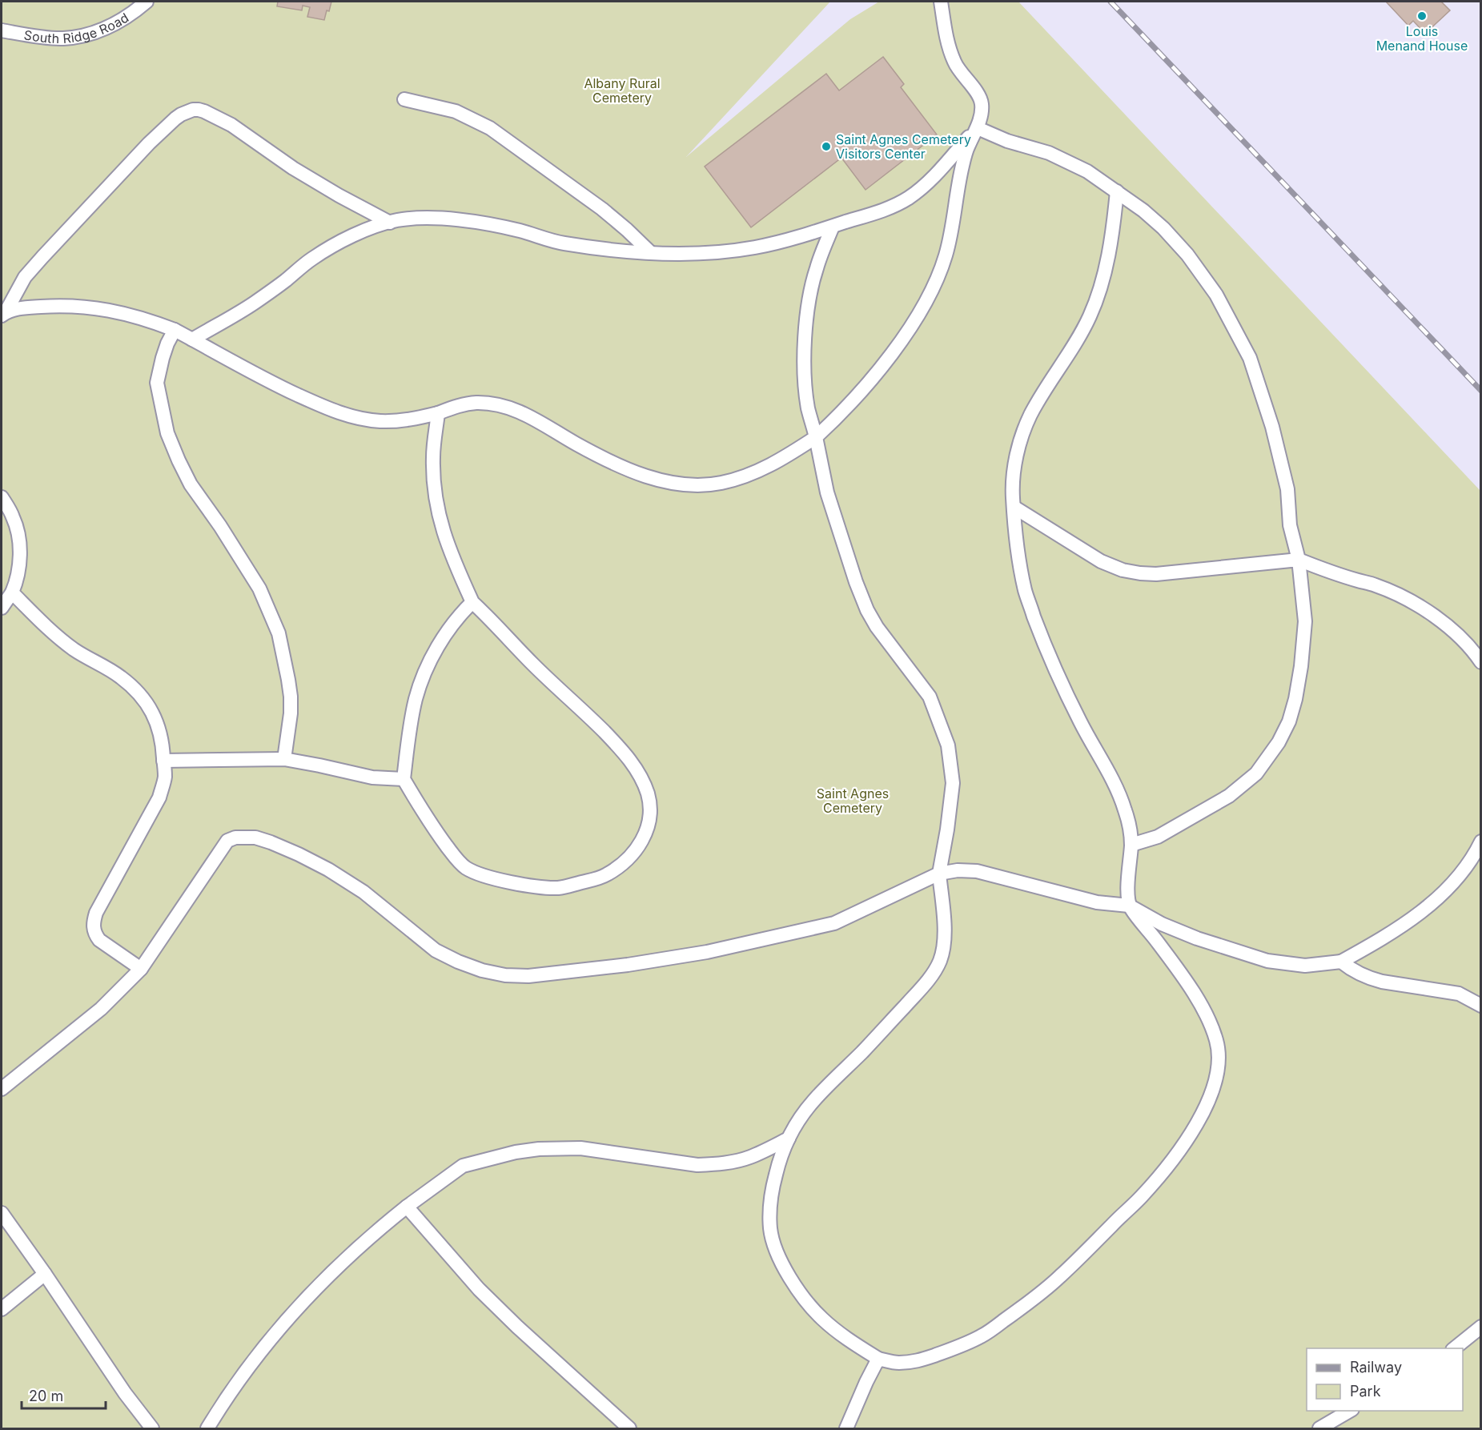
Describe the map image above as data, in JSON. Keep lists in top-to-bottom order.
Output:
{
  "streets": {
    "lane": ["South Ridge Road"]
  },
  "parks": ["Albany Rural Cemetery", "Saint Agnes Cemetery"],
  "places": ["Louis Menand House", "Saint Agnes Cemetery Visitors Center"],
  "legend": ["Railway", "Park"],
  "scale_bar": "20 m"
}
